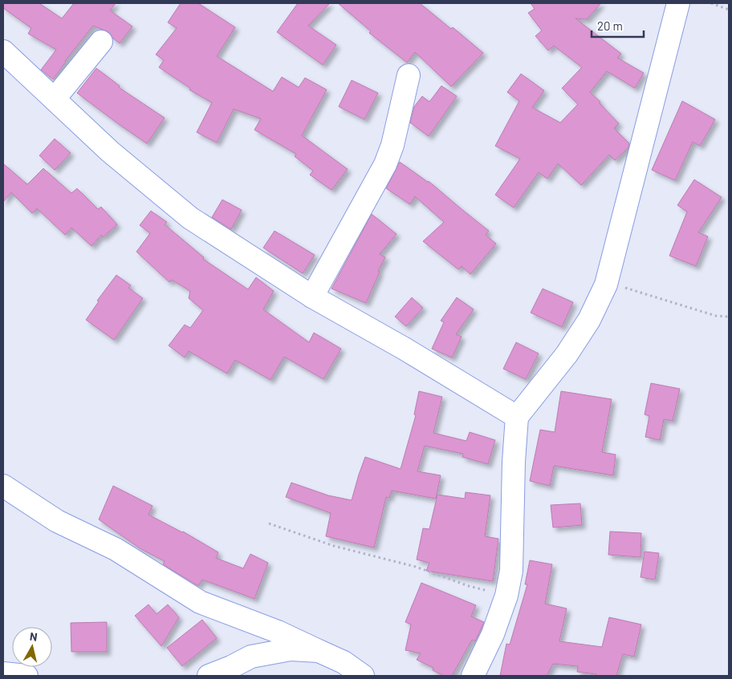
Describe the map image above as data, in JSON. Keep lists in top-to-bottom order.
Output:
{
  "scale_bar": "20 m",
  "north": "top"
}
